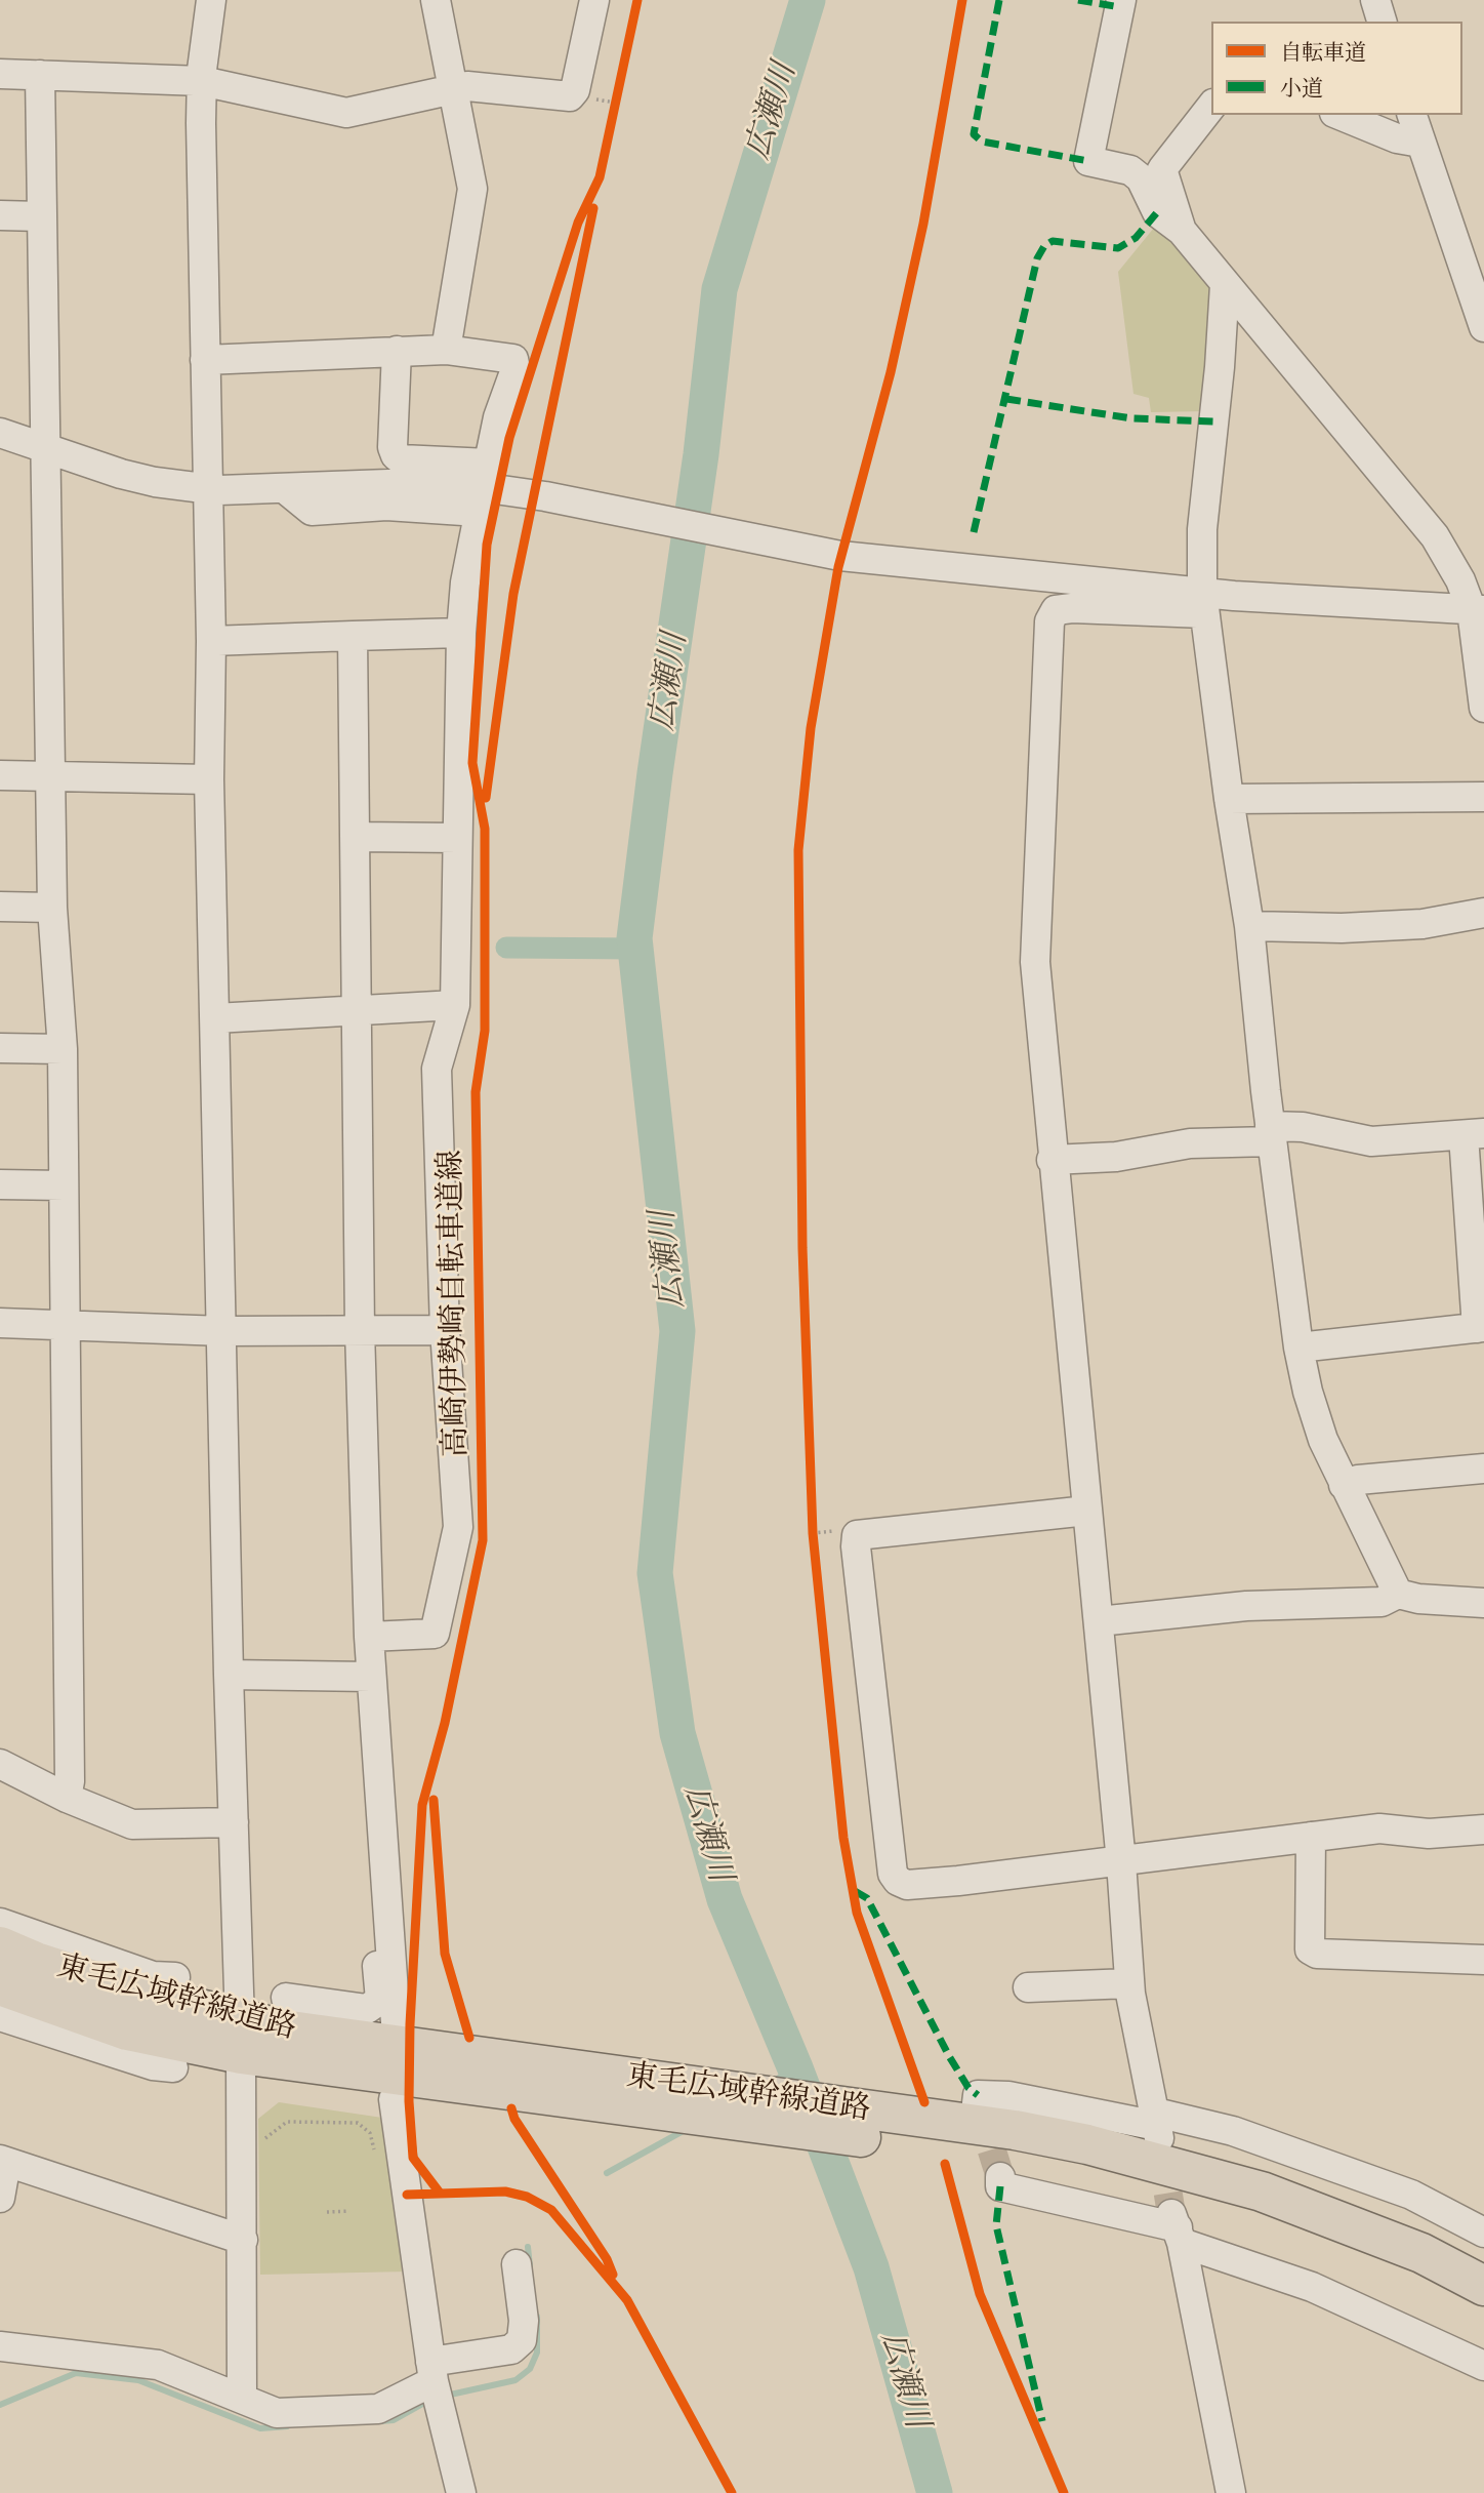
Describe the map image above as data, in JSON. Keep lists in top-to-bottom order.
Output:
{
  "streets": {
    "highway": ["東毛広域幹線道路"],
    "cycle path": ["高崎伊勢崎自転車道線"]
  },
  "water": ["広瀬川"],
  "legend": ["自転車道", "小道"]
}
